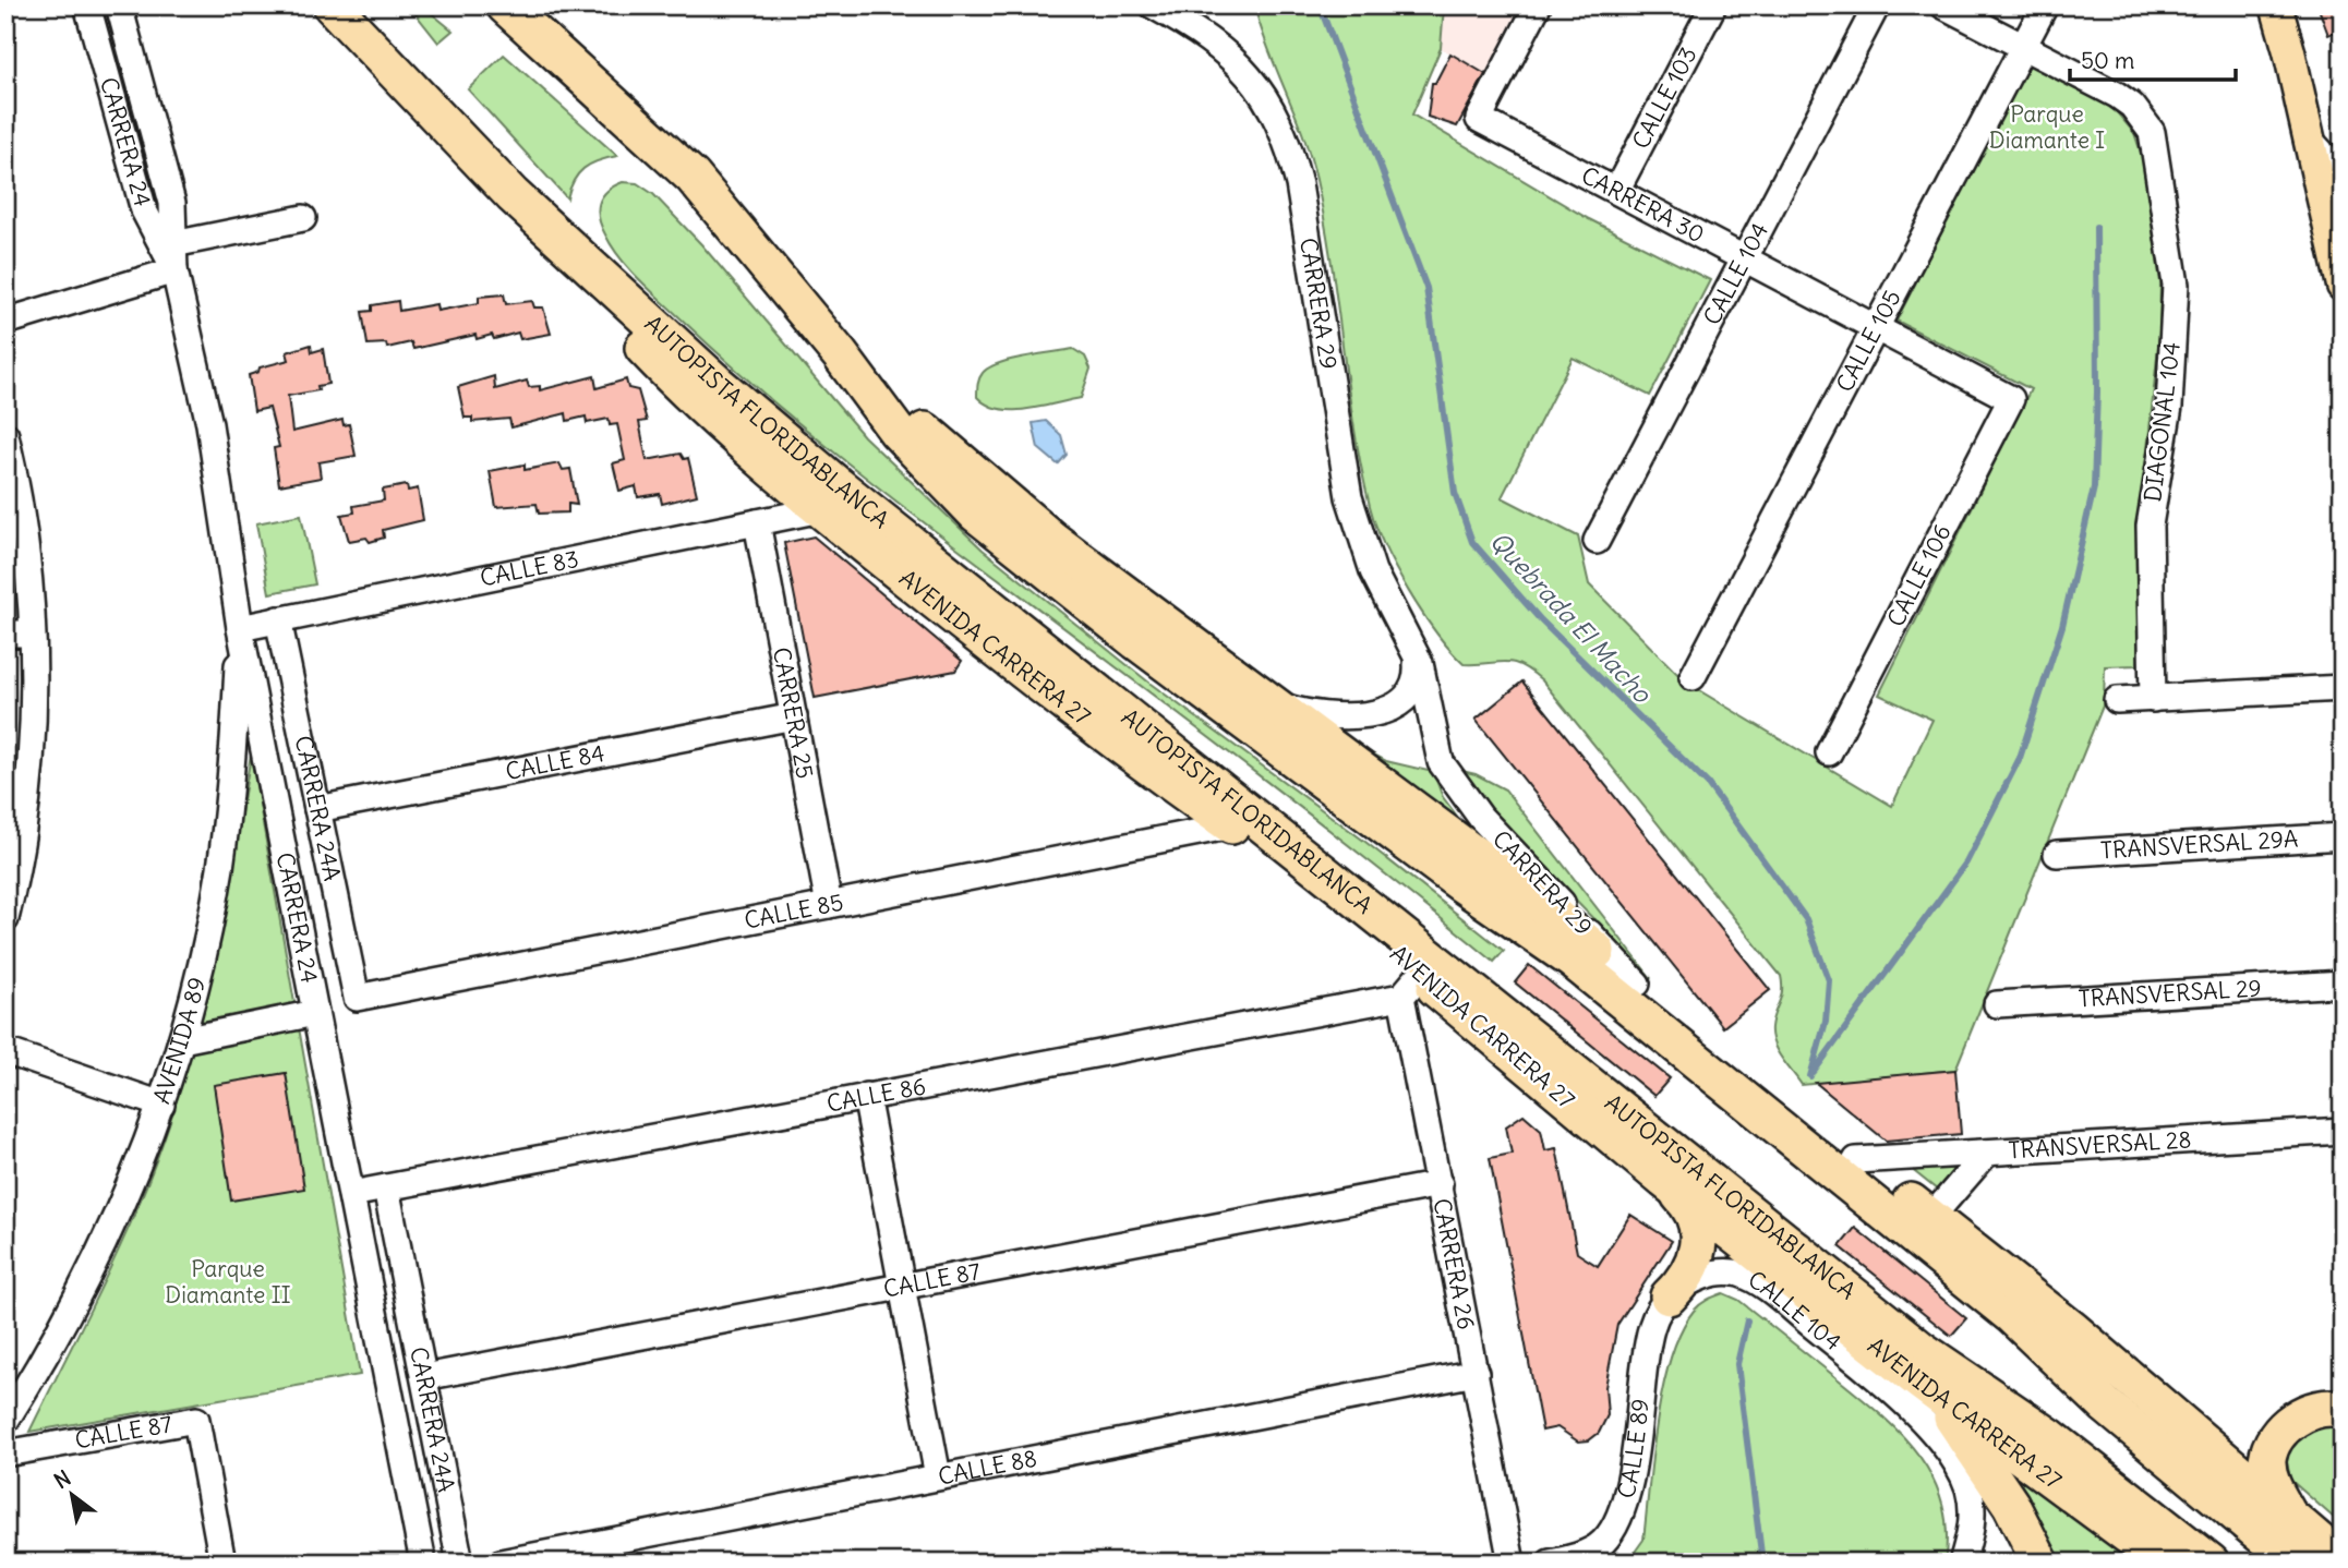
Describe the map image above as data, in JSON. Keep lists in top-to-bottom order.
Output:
{
  "streets": {
    "highway": ["AUTOPISTA FLORIDABLANCA", "AVENIDA CARRERA 27"],
    "street": [
      "CALLE 103",
      "CARRERA 24",
      "CARRERA 30",
      "CALLE 104",
      "CARRERA 29",
      "CALLE 105",
      "DIAGONAL 104",
      "CALLE 83",
      "CALLE 106",
      "CARRERA 25",
      "CALLE 84",
      "CARRERA 24A",
      "TRANSVERSAL 29A",
      "CALLE 85",
      "TRANSVERSAL 29",
      "AVENIDA 89",
      "CALLE 86",
      "TRANSVERSAL 28",
      "CARRERA 26",
      "CALLE 87",
      "CALLE 89",
      "CALLE 88"
    ]
  },
  "crossings": [
    ["CALLE 103", "CARRERA 30"],
    ["CARRERA 24", "CALLE 83"],
    ["CARRERA 24", "AVENIDA 89"],
    ["CARRERA 24", "CALLE 86"],
    ["CARRERA 30", "CALLE 104"],
    ["CARRERA 30", "CALLE 105"],
    ["CARRERA 30", "CALLE 106"],
    ["CALLE 104", "CALLE 89"],
    ["CALLE 105", "DIAGONAL 104"],
    ["AUTOPISTA FLORIDABLANCA", "AVENIDA CARRERA 27"],
    ["CALLE 83", "AVENIDA CARRERA 27"],
    ["CALLE 83", "CARRERA 25"],
    ["CALLE 83", "CARRERA 24A"],
    ["CALLE 83", "AVENIDA 89"],
    ["AVENIDA CARRERA 27", "CALLE 85"],
    ["AVENIDA CARRERA 27", "CALLE 86"],
    ["AVENIDA CARRERA 27", "CARRERA 26"],
    ["CARRERA 25", "CALLE 84"],
    ["CARRERA 25", "CALLE 85"],
    ["CALLE 84", "CARRERA 24A"],
    ["CARRERA 24A", "CALLE 85"],
    ["CARRERA 24A", "CALLE 86"],
    ["CARRERA 24A", "CALLE 87"],
    ["CALLE 86", "CARRERA 26"],
    ["CARRERA 26", "CALLE 87"],
    ["CARRERA 26", "CALLE 88"]
  ],
  "water": ["Quebrada El Macho"],
  "parks": ["Parque Diamante I", "Parque Diamante II"],
  "scale_bar": "50 m",
  "north": "top left"
}
